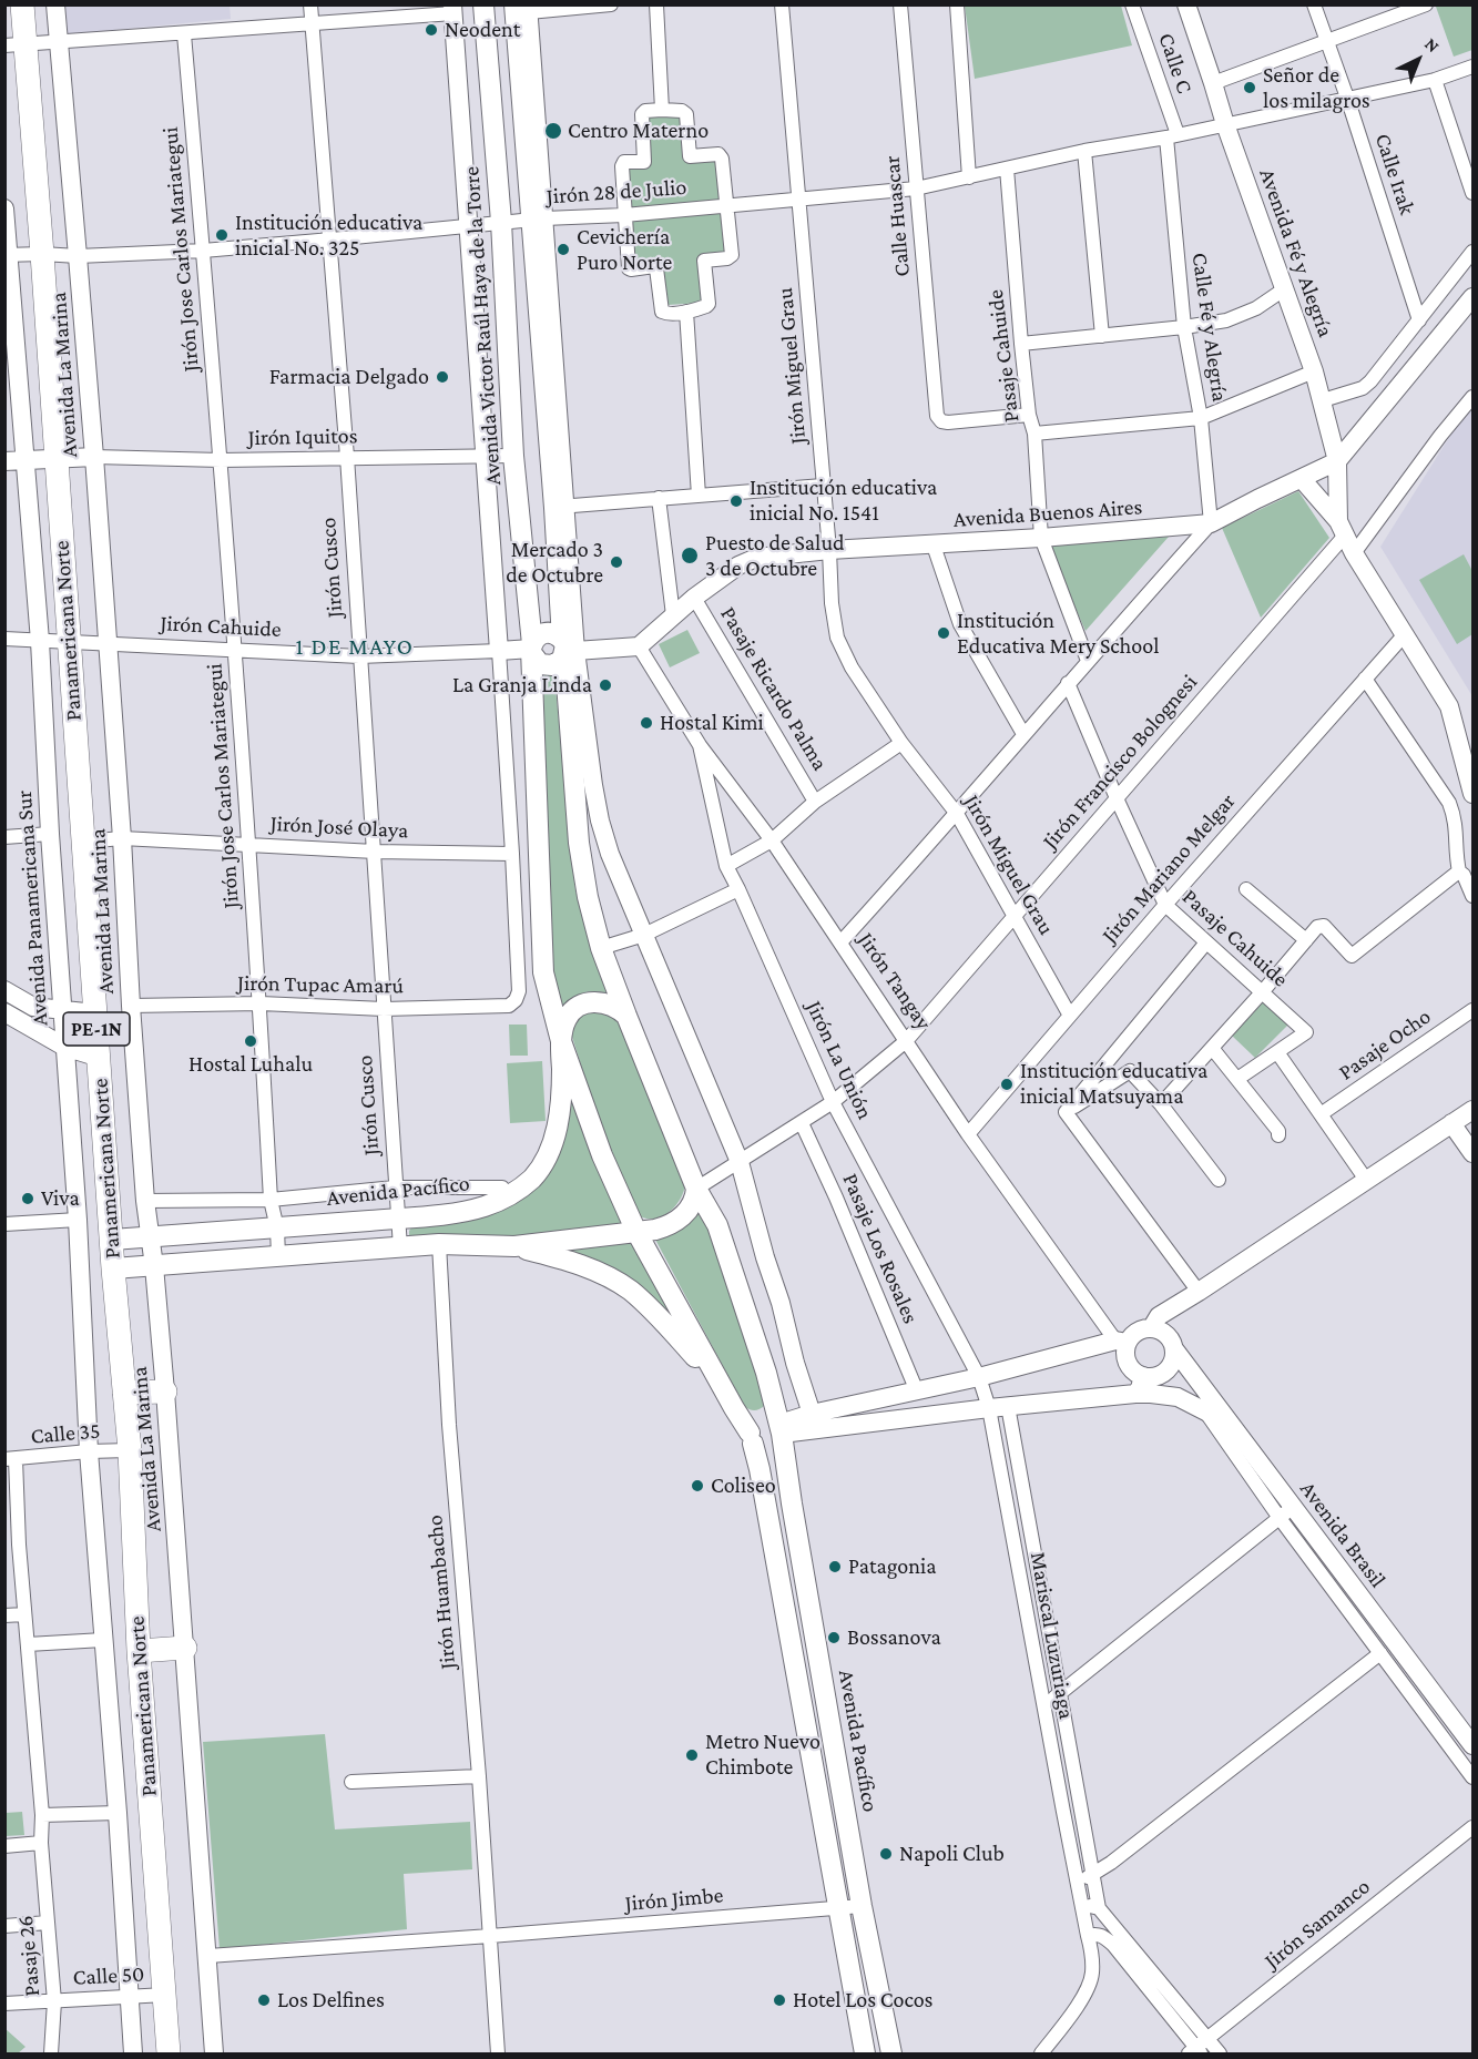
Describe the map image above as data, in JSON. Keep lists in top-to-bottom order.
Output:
{
  "streets": {
    "highway": ["Panamericana Norte", "PE-1N"],
    "main road": [
      "Avenida Fé y Alegría",
      "Avenida Victor Raúl Haya de la Torre",
      "Avenida La Marina",
      "Avenida Buenos Aires",
      "Jirón Cahuide",
      "Avenida Panamericana Sur",
      "Avenida Pacífico",
      "Avenida Brasil"
    ],
    "street": [
      "Calle C",
      "Calle Irak",
      "Jirón 28 de Julio",
      "Calle Huascar",
      "Jirón Jose Carlos Mariategui",
      "Calle Fé y Alegría",
      "Pasaje Cahuide",
      "Jirón Miguel Grau",
      "Jirón Iquitos",
      "Jirón Cusco",
      "Pasaje Ricardo Palma",
      "Jirón Francisco Bolognesi",
      "Jirón José Olaya",
      "Jirón Mariano Melgar",
      "Jirón Tangay",
      "Jirón Tupac Amarú",
      "Pasaje Ocho",
      "Jirón La Unión",
      "Pasaje Los Rosales",
      "Calle 35",
      "Jirón Huambacho",
      "Mariscal Luzuriaga",
      "Jirón Jimbe",
      "Jirón Samanco",
      "Pasaje 26",
      "Calle 50"
    ]
  },
  "crossings": [
    ["Calle C", "Jirón 28 de Julio"],
    ["Calle C", "Calle Fé y Alegría"],
    ["Calle Irak", "Jirón 28 de Julio"],
    ["Jirón 28 de Julio", "Calle Huascar"],
    ["Jirón 28 de Julio", "Jirón Jose Carlos Mariategui"],
    ["Jirón 28 de Julio", "Avenida Fé y Alegría"],
    ["Jirón 28 de Julio", "Avenida Victor Raúl Haya de la Torre"],
    ["Jirón 28 de Julio", "Calle Fé y Alegría"],
    ["Jirón 28 de Julio", "Pasaje Cahuide"],
    ["Jirón 28 de Julio", "Jirón Miguel Grau"],
    ["Jirón 28 de Julio", "Avenida La Marina"],
    ["Jirón 28 de Julio", "Jirón Cusco"],
    ["Jirón 28 de Julio", "Panamericana Norte"],
    ["Jirón 28 de Julio", "Avenida Panamericana Sur"],
    ["Calle Huascar", "Pasaje Cahuide"],
    ["Jirón Jose Carlos Mariategui", "Jirón Iquitos"],
    ["Jirón Jose Carlos Mariategui", "Jirón Cahuide"],
    ["Jirón Jose Carlos Mariategui", "Jirón José Olaya"],
    ["Jirón Jose Carlos Mariategui", "Jirón Tupac Amarú"],
    ["Jirón Jose Carlos Mariategui", "Avenida Pacífico"],
    ["Avenida Fé y Alegría", "Avenida Buenos Aires"],
    ["Avenida Fé y Alegría", "Jirón Francisco Bolognesi"],
    ["Avenida Fé y Alegría", "Jirón Mariano Melgar"],
    ["Avenida Victor Raúl Haya de la Torre", "Jirón Iquitos"],
    ["Avenida Victor Raúl Haya de la Torre", "Jirón Cahuide"],
    ["Avenida Victor Raúl Haya de la Torre", "Avenida Pacífico"],
    ["Calle Fé y Alegría", "Avenida Buenos Aires"],
    ["Pasaje Cahuide", "Avenida Buenos Aires"],
    ["Pasaje Cahuide", "Jirón Francisco Bolognesi"],
    ["Pasaje Cahuide", "Jirón Mariano Melgar"],
    ["Jirón Miguel Grau", "Avenida Buenos Aires"],
    ["Jirón Miguel Grau", "Jirón Francisco Bolognesi"],
    ["Jirón Miguel Grau", "Jirón Mariano Melgar"],
    ["Avenida La Marina", "Jirón Iquitos"],
    ["Avenida La Marina", "Jirón Cahuide"],
    ["Avenida La Marina", "Jirón José Olaya"],
    ["Avenida La Marina", "Jirón Tupac Amarú"],
    ["Avenida La Marina", "Avenida Pacífico"],
    ["Avenida La Marina", "Jirón Jimbe"],
    ["Jirón Iquitos", "Jirón Cusco"],
    ["Avenida Buenos Aires", "Pasaje Ricardo Palma"],
    ["Avenida Buenos Aires", "Jirón Tangay"],
    ["Jirón Cusco", "Jirón Cahuide"],
    ["Jirón Cusco", "Jirón José Olaya"],
    ["Jirón Cusco", "Jirón Tupac Amarú"],
    ["Jirón Cusco", "Avenida Pacífico"],
    ["Jirón Cahuide", "Panamericana Norte"],
    ["Jirón Cahuide", "Avenida Panamericana Sur"],
    ["Panamericana Norte", "Jirón José Olaya"],
    ["Panamericana Norte", "Avenida Pacífico"],
    ["Panamericana Norte", "Calle 35"],
    ["Panamericana Norte", "Calle 50"],
    ["Jirón Francisco Bolognesi", "Jirón Tangay"],
    ["Jirón Francisco Bolognesi", "Jirón La Unión"],
    ["Jirón Francisco Bolognesi", "Avenida Pacífico"],
    ["Jirón Francisco Bolognesi", "Pasaje Los Rosales"],
    ["Jirón José Olaya", "Jirón Tupac Amarú"],
    ["Jirón Mariano Melgar", "Jirón Tangay"],
    ["Avenida Panamericana Sur", "Calle 35"],
    ["Avenida Panamericana Sur", "Calle 50"],
    ["Jirón Tangay", "Jirón La Unión"],
    ["Jirón Tangay", "Avenida Brasil"],
    ["Jirón La Unión", "Mariscal Luzuriaga"],
    ["Avenida Pacífico", "Jirón Jimbe"],
    ["Calle 35", "Pasaje 26"],
    ["Jirón Huambacho", "Jirón Jimbe"],
    ["Pasaje 26", "Calle 50"]
  ],
  "districts": ["1 DE MAYO"],
  "places": [
    "Neodent",
    "Señor de los milagros",
    "Centro Materno",
    "Institución educativa inicial No. 325",
    "Cevichería Puro Norte",
    "Farmacia Delgado",
    "Institución educativa inicial No. 1541",
    "Puesto de Salud 3 de Octubre",
    "Mercado 3 de Octubre",
    "Institución Educativa Mery School",
    "La Granja Linda",
    "Hostal Kimi",
    "Hostal Luhalu",
    "Institución educativa inicial Matsuyama",
    "Viva",
    "Coliseo",
    "Patagonia",
    "Bossanova",
    "Metro Nuevo Chimbote",
    "Napoli Club",
    "Los Delfines",
    "Hotel Los Cocos"
  ],
  "north": "top right"
}
